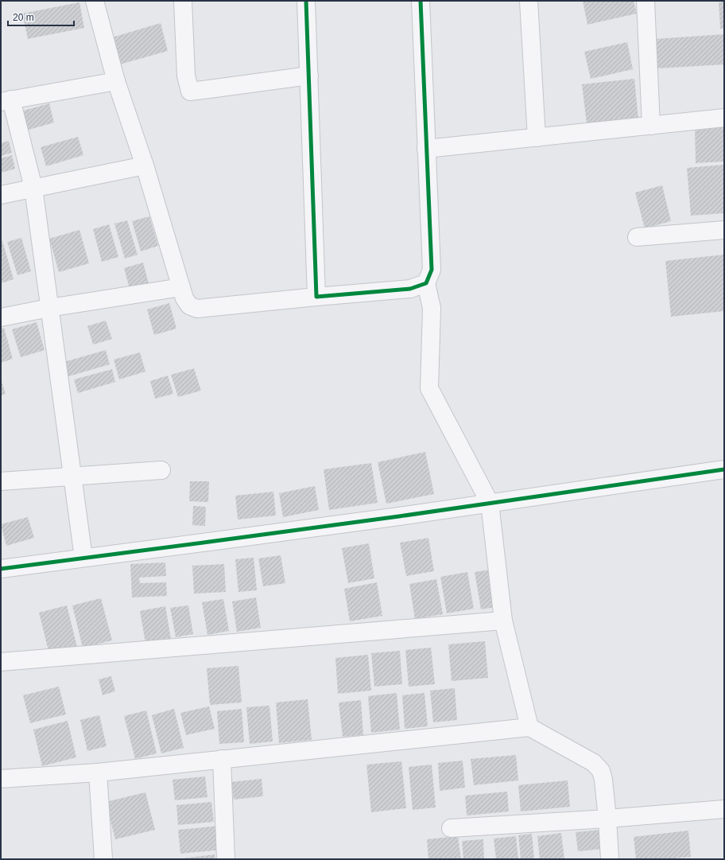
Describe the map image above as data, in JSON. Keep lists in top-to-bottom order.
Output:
{
  "scale_bar": "20 m"
}
